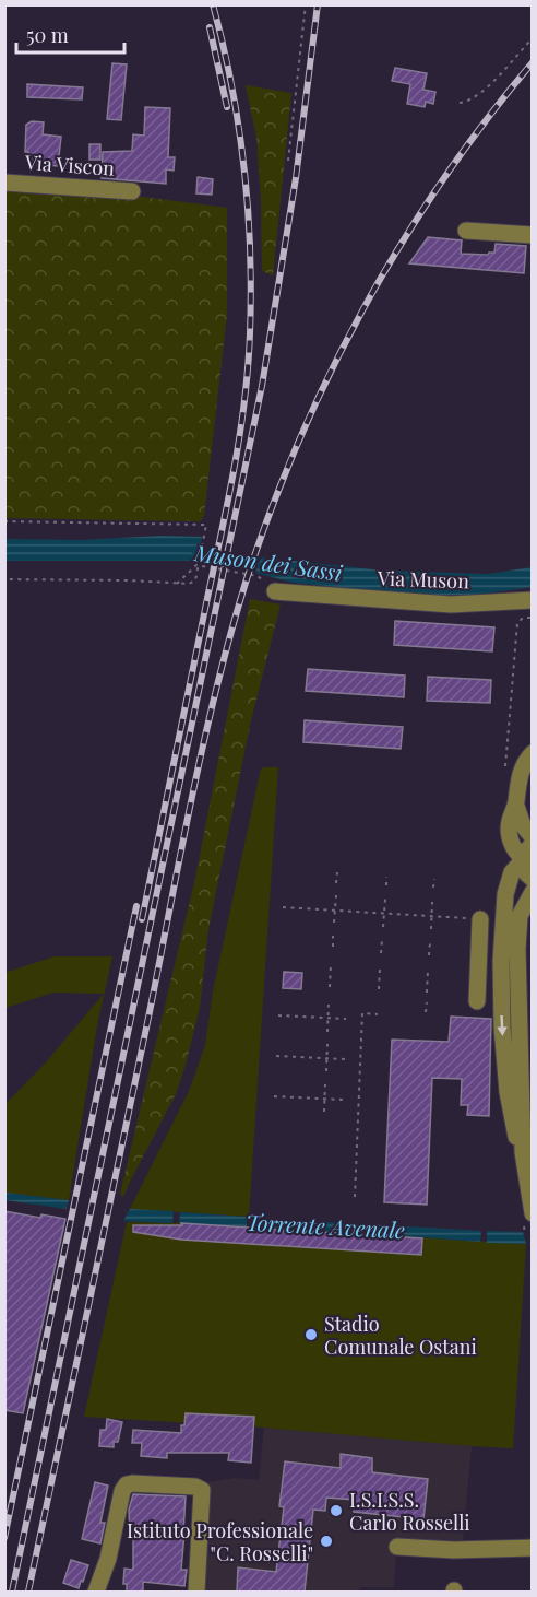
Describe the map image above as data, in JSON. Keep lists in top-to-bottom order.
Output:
{
  "streets": {
    "street": ["Via Viscon", "Via Muson"]
  },
  "water": ["Muson dei Sassi", "Torrente Avenale"],
  "places": ["Stadio Comunale Ostani", "I.S.I.S.S. Carlo Rosselli", "Istituto Professionale \"C. Rosselli\""],
  "scale_bar": "50 m"
}
